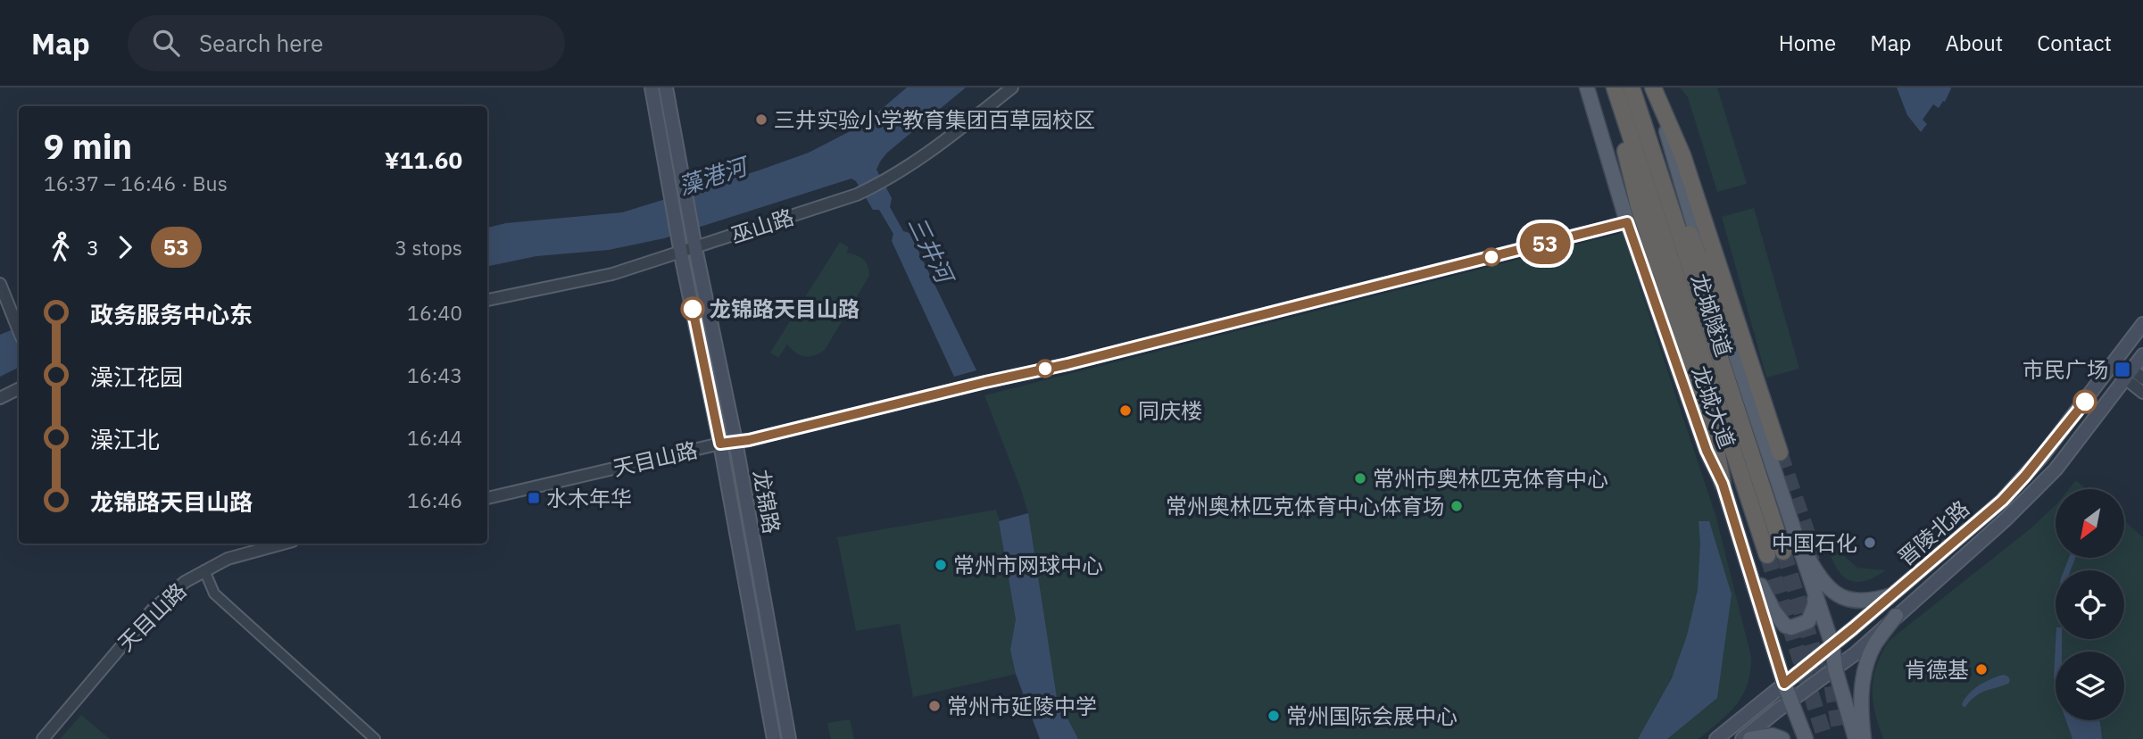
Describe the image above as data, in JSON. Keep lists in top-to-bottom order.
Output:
{
  "streets": {
    "highway": ["龙城隧道"],
    "main road": ["龙城大道", "龙锦路", "晋陵北路"],
    "street": ["巫山路", "天目山路"]
  },
  "crossings": [
    ["巫山路", "龙锦路"],
    ["龙城大道", "天目山路"],
    ["龙城大道", "晋陵北路"],
    ["天目山路", "龙锦路"]
  ],
  "water": ["藻港河", "三井河"],
  "places": {
    "other": [
      "三井实验小学教育集团百草园校区",
      "龙锦路天目山路",
      "同庆楼",
      "常州市奥林匹克体育中心",
      "常州奥林匹克体育中心体育场",
      "中国石化",
      "常州市网球中心",
      "肯德基",
      "常州市延陵中学",
      "常州国际会展中心"
    ],
    "transit": ["市民广场", "水木年华"]
  },
  "lines": ["bus line 53"],
  "north": "bottom left",
  "page": {
    "header": "Map",
    "search": "Search here",
    "nav": [
      "Home",
      "Map",
      "About",
      "Contact"
    ],
    "on_map": "53",
    "heading": ["9 min", "16:37 – 16:46 · Bus", "¥11.60"],
    "legs": ["3", "53", "3 stops"],
    "list": [
      {
        "name": "政务服务中心东",
        "value": "16:40"
      },
      {
        "name": "澡江花园",
        "value": "16:43"
      },
      {
        "name": "澡江北",
        "value": "16:44"
      },
      {
        "name": "龙锦路天目山路",
        "value": "16:46"
      }
    ]
  }
}
